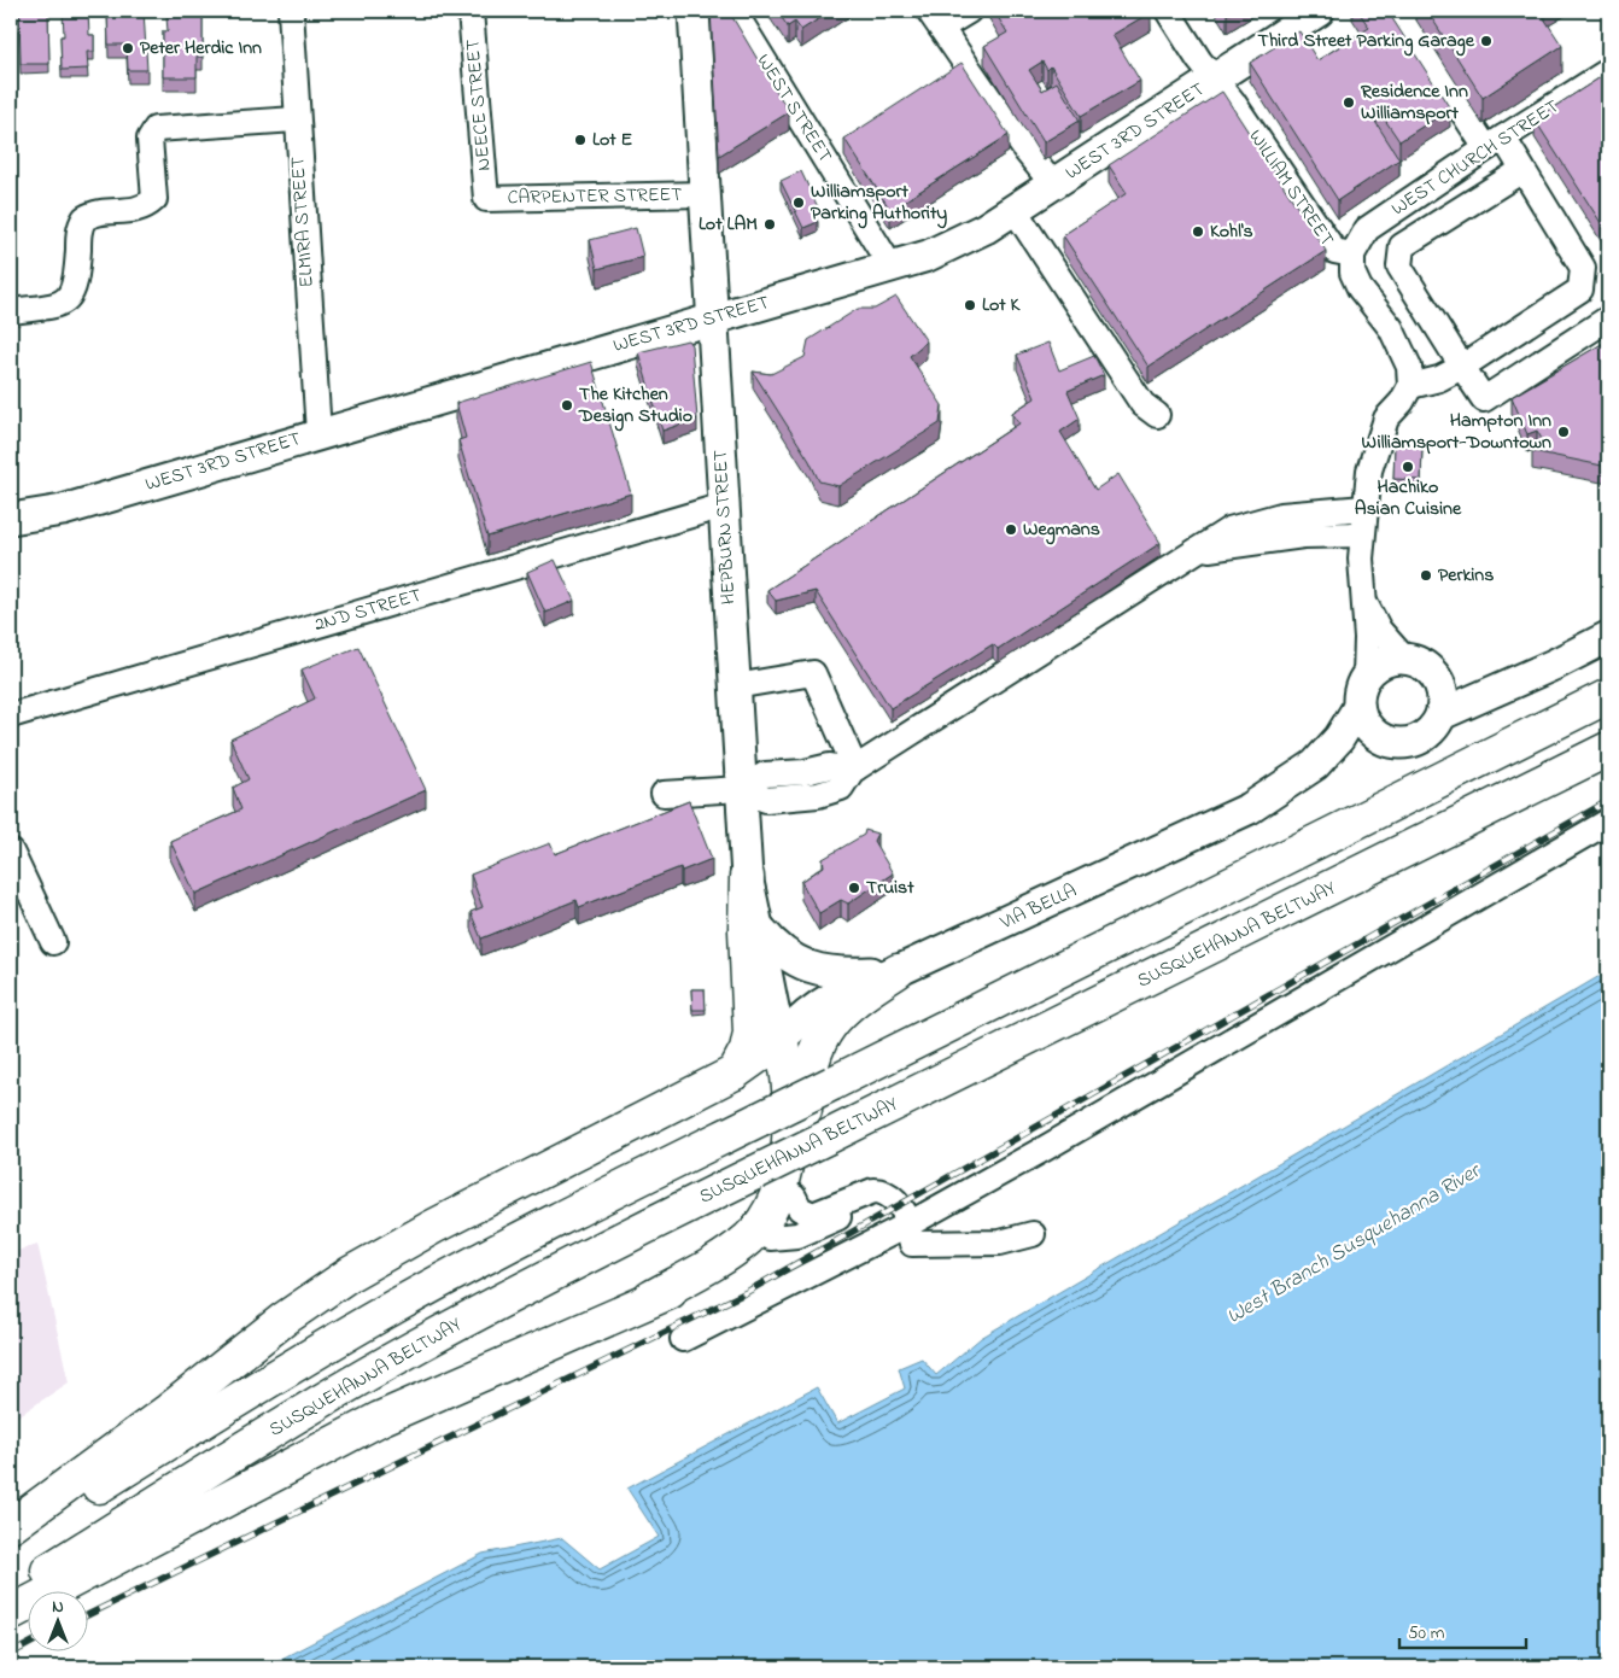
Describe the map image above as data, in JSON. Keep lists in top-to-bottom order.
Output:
{
  "streets": {
    "highway": ["SUSQUEHANNA BELTWAY"],
    "main road": ["WEST 3RD STREET", "HEPBURN STREET", "VIA BELLA"],
    "street": [
      "NEECE STREET",
      "WEST STREET",
      "WEST CHURCH STREET",
      "WILLIAM STREET",
      "CARPENTER STREET",
      "ELMIRA STREET",
      "2ND STREET"
    ]
  },
  "crossings": [
    ["NEECE STREET", "CARPENTER STREET"],
    ["WEST STREET", "WEST 3RD STREET"],
    ["WEST 3RD STREET", "WILLIAM STREET"],
    ["WEST 3RD STREET", "ELMIRA STREET"],
    ["WEST 3RD STREET", "HEPBURN STREET"],
    ["WEST CHURCH STREET", "WILLIAM STREET"],
    ["CARPENTER STREET", "HEPBURN STREET"],
    ["HEPBURN STREET", "2ND STREET"],
    ["HEPBURN STREET", "VIA BELLA"]
  ],
  "water": ["West Branch Susquehanna River"],
  "places": [
    "Third Street Parking Garage",
    "Peter Herdic Inn",
    "Residence Inn Williamsport",
    "Lot E",
    "Williamsport Parking Authority",
    "Lot LAM",
    "Kohl's",
    "Lot K",
    "The Kitchen Design Studio",
    "Hampton Inn Williamsport-Downtown",
    "Hachiko Asian Cuisine",
    "Wegmans",
    "Perkins",
    "Truist"
  ],
  "scale_bar": "50 m",
  "north": "top"
}
